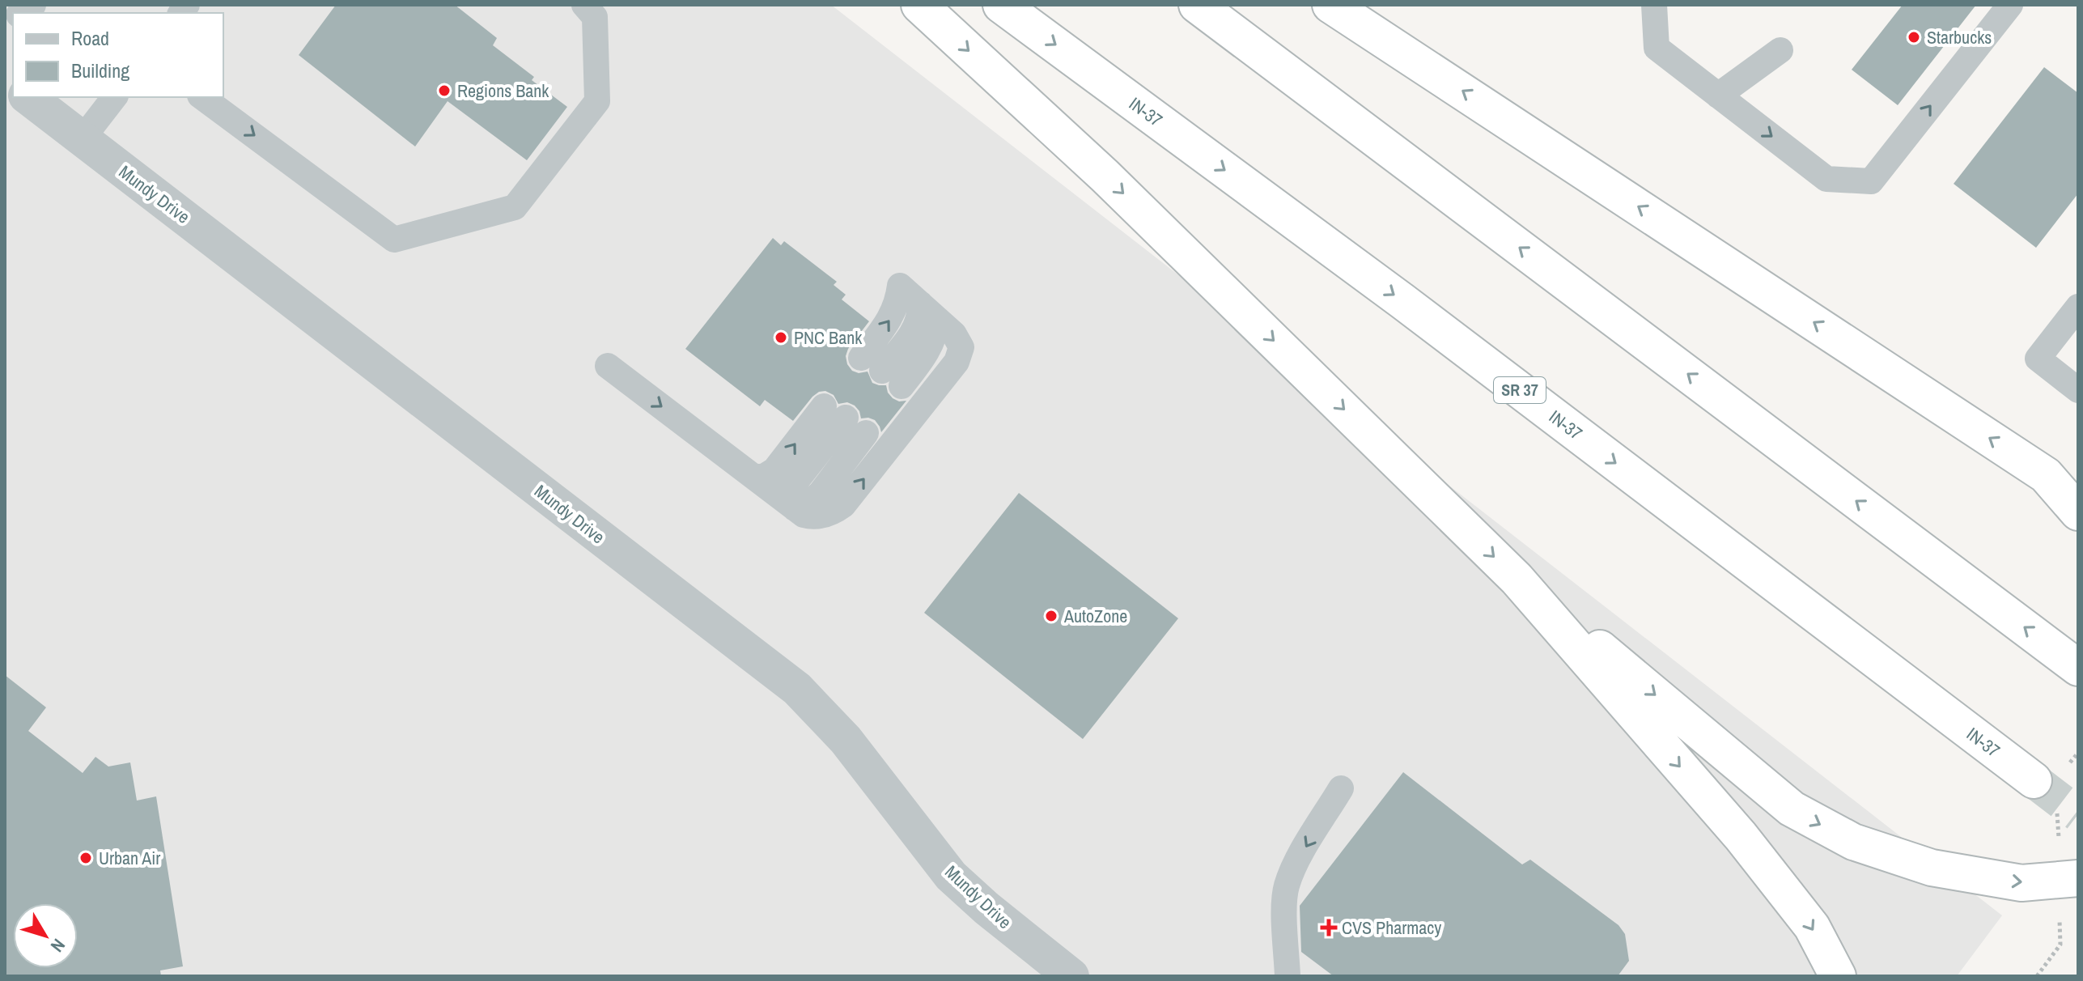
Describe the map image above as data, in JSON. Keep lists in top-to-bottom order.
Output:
{
  "streets": {
    "highway": ["IN-37", "SR 37"],
    "street": ["Mundy Drive"]
  },
  "places": {
    "other": [
      "Starbucks",
      "Regions Bank",
      "PNC Bank",
      "AutoZone",
      "Urban Air"
    ],
    "health": ["CVS Pharmacy"]
  },
  "legend": ["Road", "Building"],
  "north": "bottom right"
}
